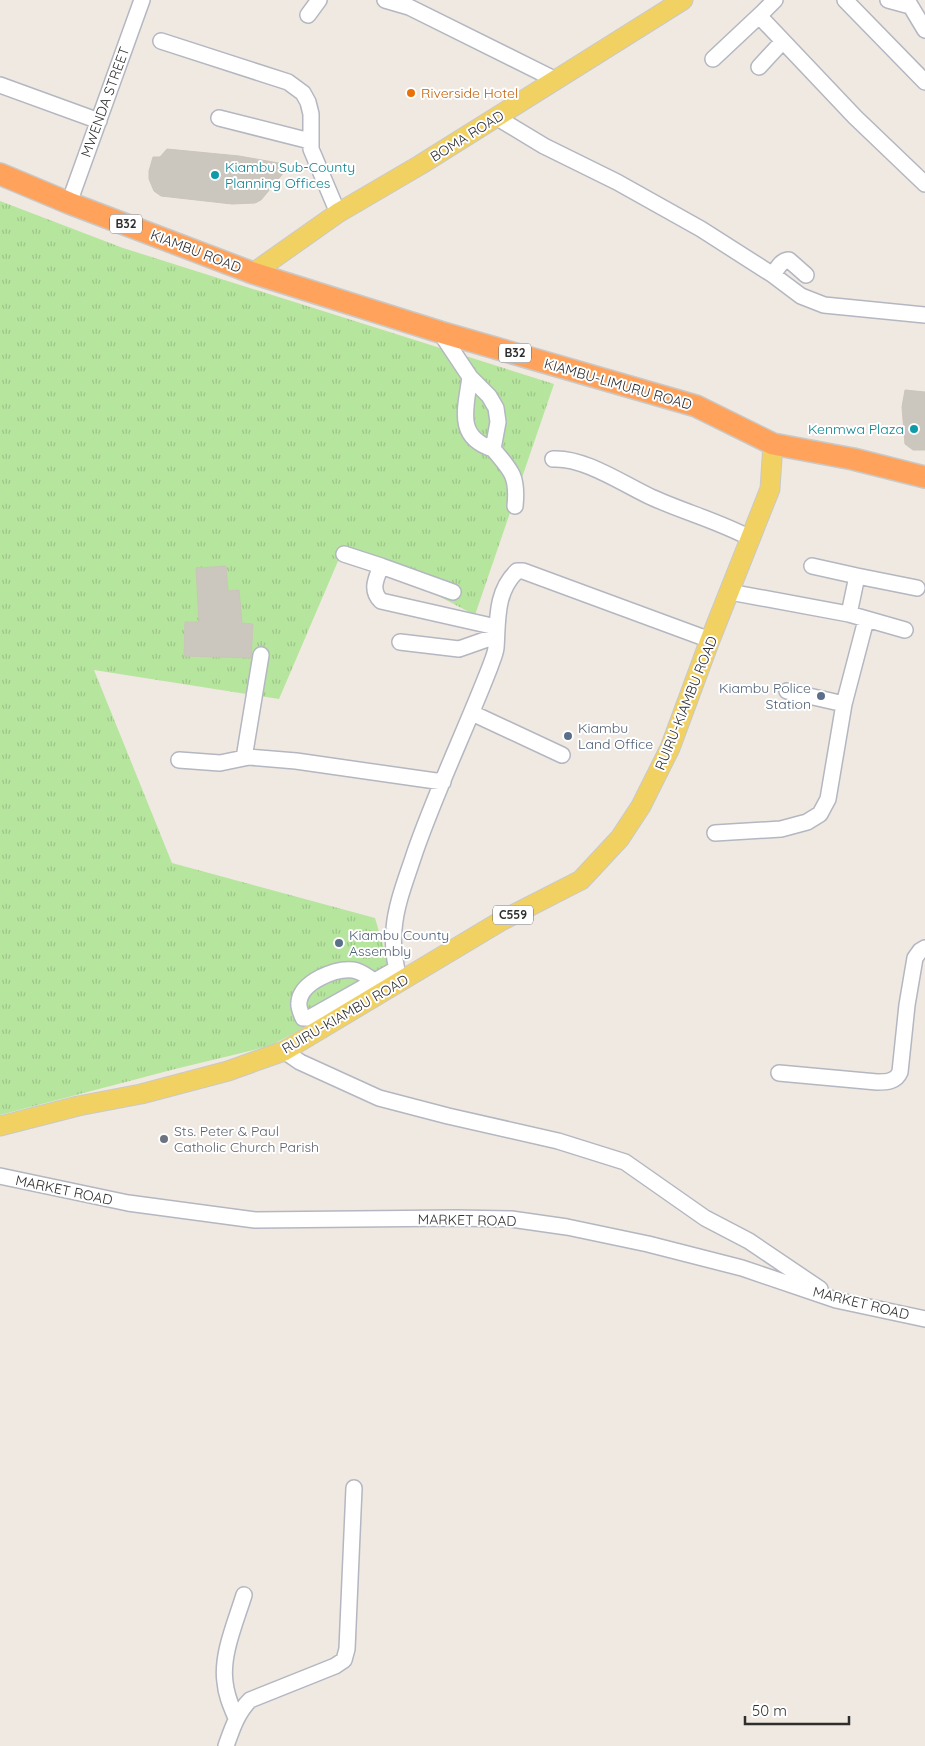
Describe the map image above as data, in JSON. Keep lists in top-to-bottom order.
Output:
{
  "streets": {
    "highway": ["B32", "KIAMBU ROAD", "KIAMBU-LIMURU ROAD"],
    "main road": ["BOMA ROAD", "RUIRU-KIAMBU ROAD", "C559"],
    "street": ["MWENDA STREET", "MARKET ROAD"]
  },
  "crossings": [
    ["MWENDA STREET", "KIAMBU ROAD"],
    ["BOMA ROAD", "KIAMBU ROAD"],
    ["BOMA ROAD", "KIAMBU-LIMURU ROAD"],
    ["KIAMBU ROAD", "KIAMBU-LIMURU ROAD"],
    ["KIAMBU-LIMURU ROAD", "RUIRU-KIAMBU ROAD"]
  ],
  "places": [
    "Riverside Hotel",
    "Kiambu Sub-County Planning Offices",
    "Kenmwa Plaza",
    "Kiambu Police Station",
    "Kiambu Land Office",
    "Kiambu County Assembly",
    "Sts. Peter & Paul Catholic Church Parish"
  ],
  "scale_bar": "50 m"
}
